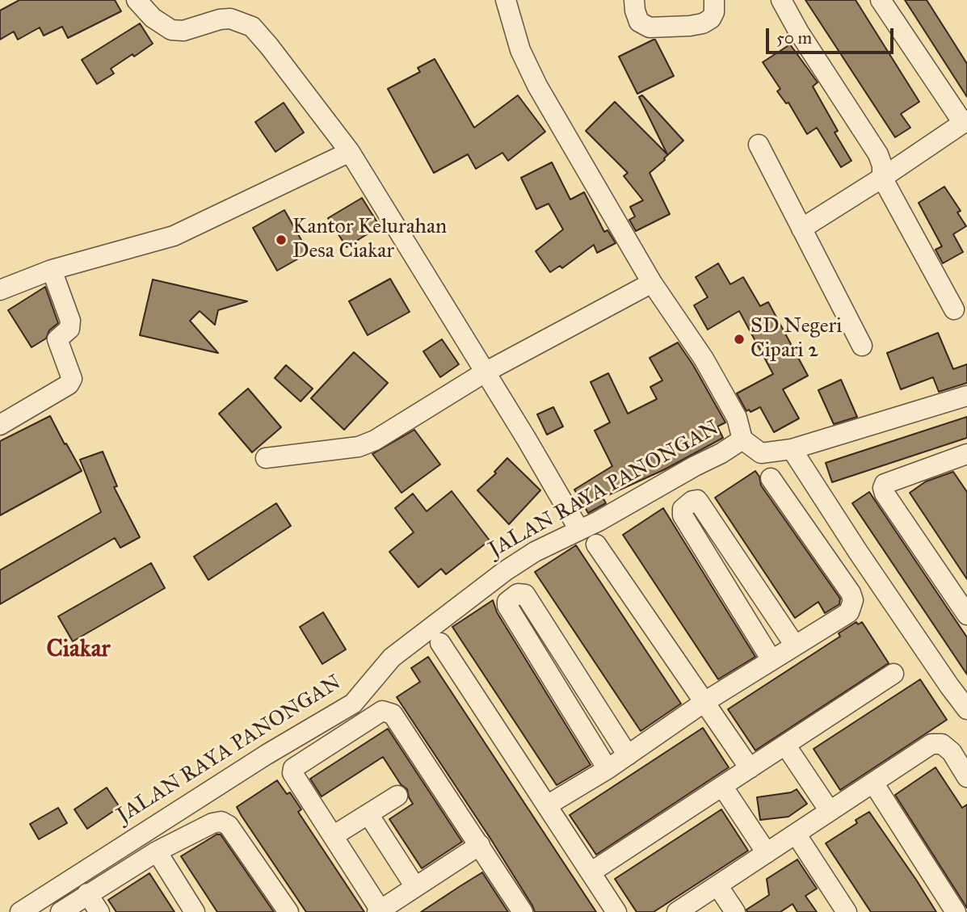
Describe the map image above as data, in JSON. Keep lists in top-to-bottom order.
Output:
{
  "streets": {
    "street": ["JALAN RAYA PANONGAN"]
  },
  "districts": ["Ciakar"],
  "places": ["Kantor Kelurahan Desa Ciakar", "SD Negeri Cipari 2"],
  "scale_bar": "50 m"
}
